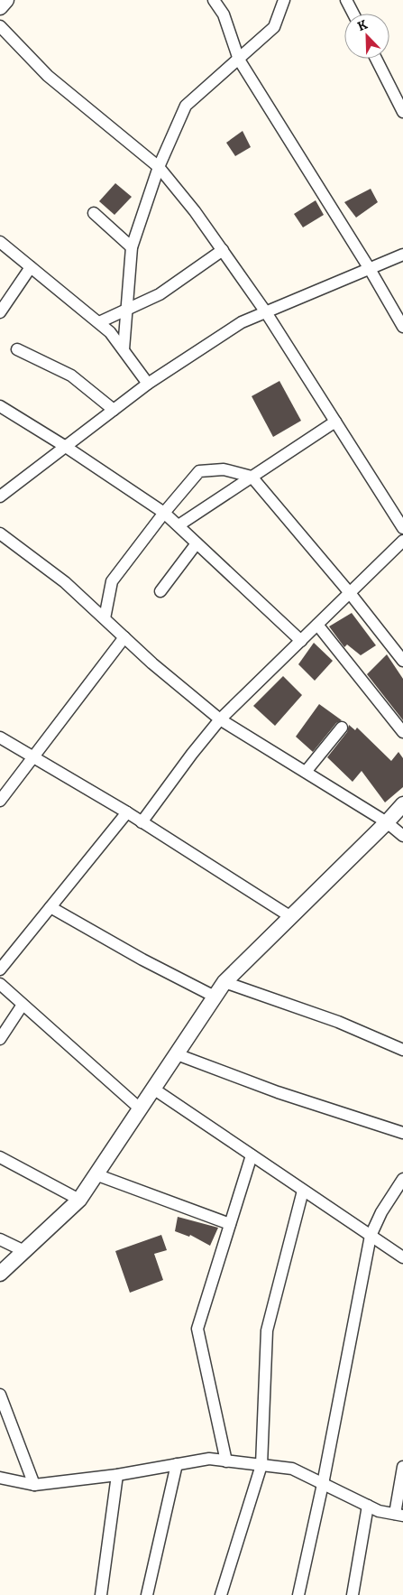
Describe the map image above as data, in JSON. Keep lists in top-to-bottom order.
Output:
{
  "north": "top left"
}
